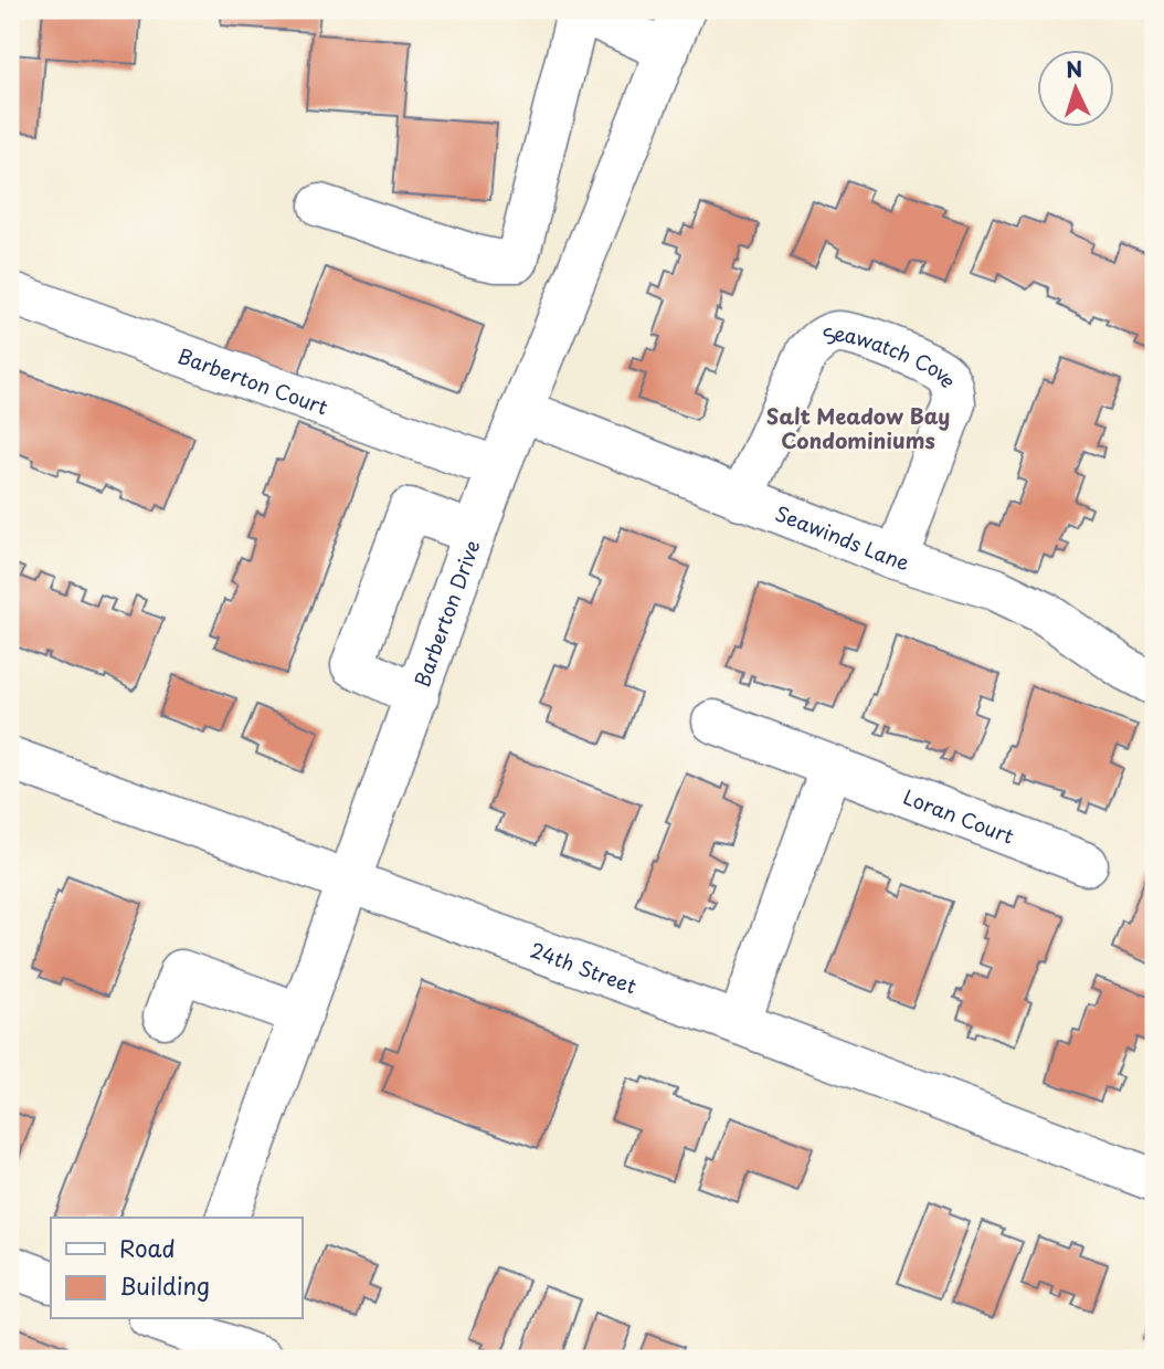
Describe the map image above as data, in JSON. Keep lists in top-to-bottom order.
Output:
{
  "streets": {
    "street": [
      "Seawatch Cove",
      "Barberton Court",
      "Seawinds Lane",
      "Barberton Drive",
      "Loran Court",
      "24th Street"
    ]
  },
  "crossings": [
    ["Seawatch Cove", "Seawinds Lane"],
    ["Barberton Court", "Barberton Drive"],
    ["Seawinds Lane", "Barberton Drive"],
    ["Barberton Drive", "24th Street"]
  ],
  "districts": ["Salt Meadow Bay Condominiums"],
  "legend": ["Road", "Building"],
  "north": "top"
}
